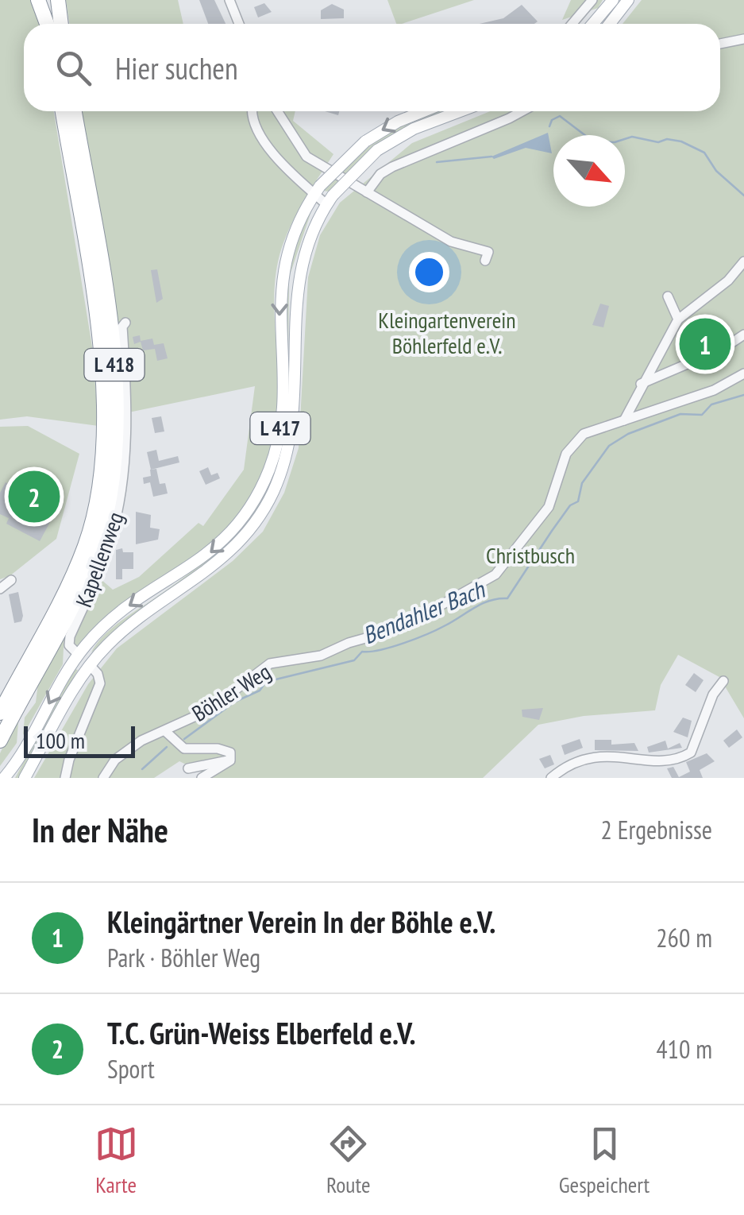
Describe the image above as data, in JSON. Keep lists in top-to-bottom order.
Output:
{
  "streets": {
    "highway": ["L 418"],
    "main road": ["L 417"],
    "street": ["Kapellenweg", "Böhler Weg"]
  },
  "crossings": [
    ["L 417", "Kapellenweg"]
  ],
  "water": ["Bendahler Bach"],
  "parks": ["Kleingartenverein Böhlerfeld e.V.", "Christbusch"],
  "scale_bar": "100 m",
  "north": "bottom right",
  "page": {
    "search": "Hier suchen",
    "pins": ["1", "2"],
    "scale": "100 m",
    "heading": ["In der Nähe", "2 Ergebnisse"],
    "list": [
      {
        "mark": "1",
        "name": "Kleingärtner Verein In der Böhle e.V.",
        "note": "Park · Böhler Weg",
        "value": "260 m"
      },
      {
        "mark": "2",
        "name": "T.C. Grün-Weiss Elberfeld e.V.",
        "note": "Sport",
        "value": "410 m"
      }
    ],
    "nav": ["Karte", "Route", "Gespeichert"]
  }
}
